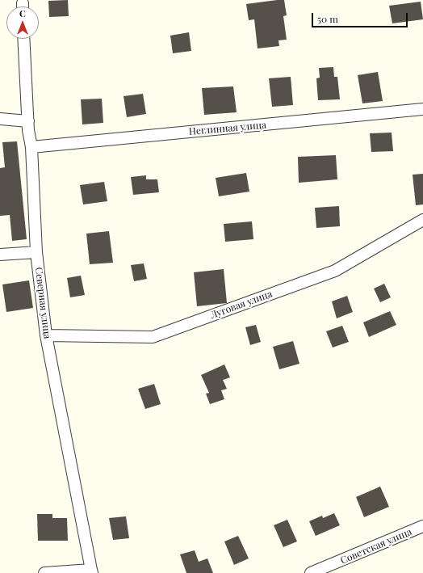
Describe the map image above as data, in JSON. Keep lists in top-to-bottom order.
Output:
{
  "streets": {
    "street": [
      "Неглинная улица",
      "Северная улица",
      "Луговая улица",
      "Советская улица"
    ]
  },
  "crossings": [
    ["Неглинная улица", "Северная улица"],
    ["Северная улица", "Луговая улица"]
  ],
  "scale_bar": "50 m",
  "north": "top"
}
